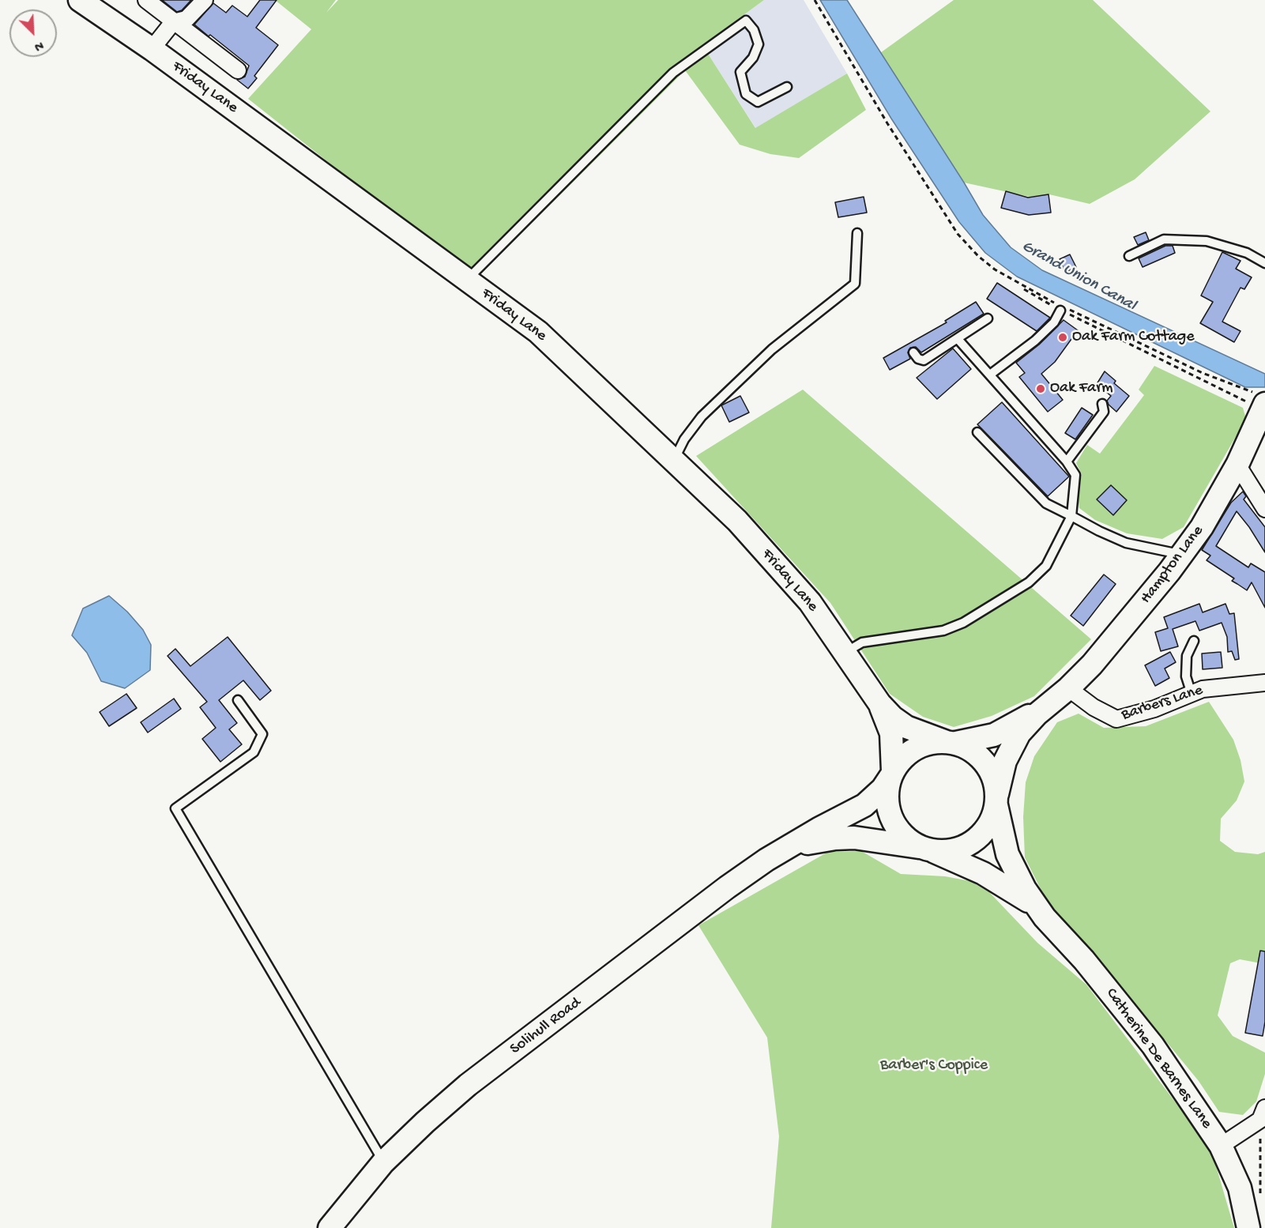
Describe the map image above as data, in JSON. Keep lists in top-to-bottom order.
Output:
{
  "streets": {
    "main road": [
      "Friday Lane",
      "Hampton Lane",
      "Solihull Road",
      "Catherine De Barnes Lane"
    ],
    "street": ["Barbers Lane"]
  },
  "crossings": [
    ["Friday Lane", "Hampton Lane"],
    ["Friday Lane", "Solihull Road"],
    ["Friday Lane", "Catherine De Barnes Lane"],
    ["Hampton Lane", "Barbers Lane"],
    ["Hampton Lane", "Solihull Road"],
    ["Hampton Lane", "Catherine De Barnes Lane"],
    ["Solihull Road", "Catherine De Barnes Lane"]
  ],
  "water": ["Grand Union Canal"],
  "parks": ["Barber's Coppice"],
  "places": ["Oak Farm Cottage", "Oak Farm"],
  "north": "bottom right"
}
